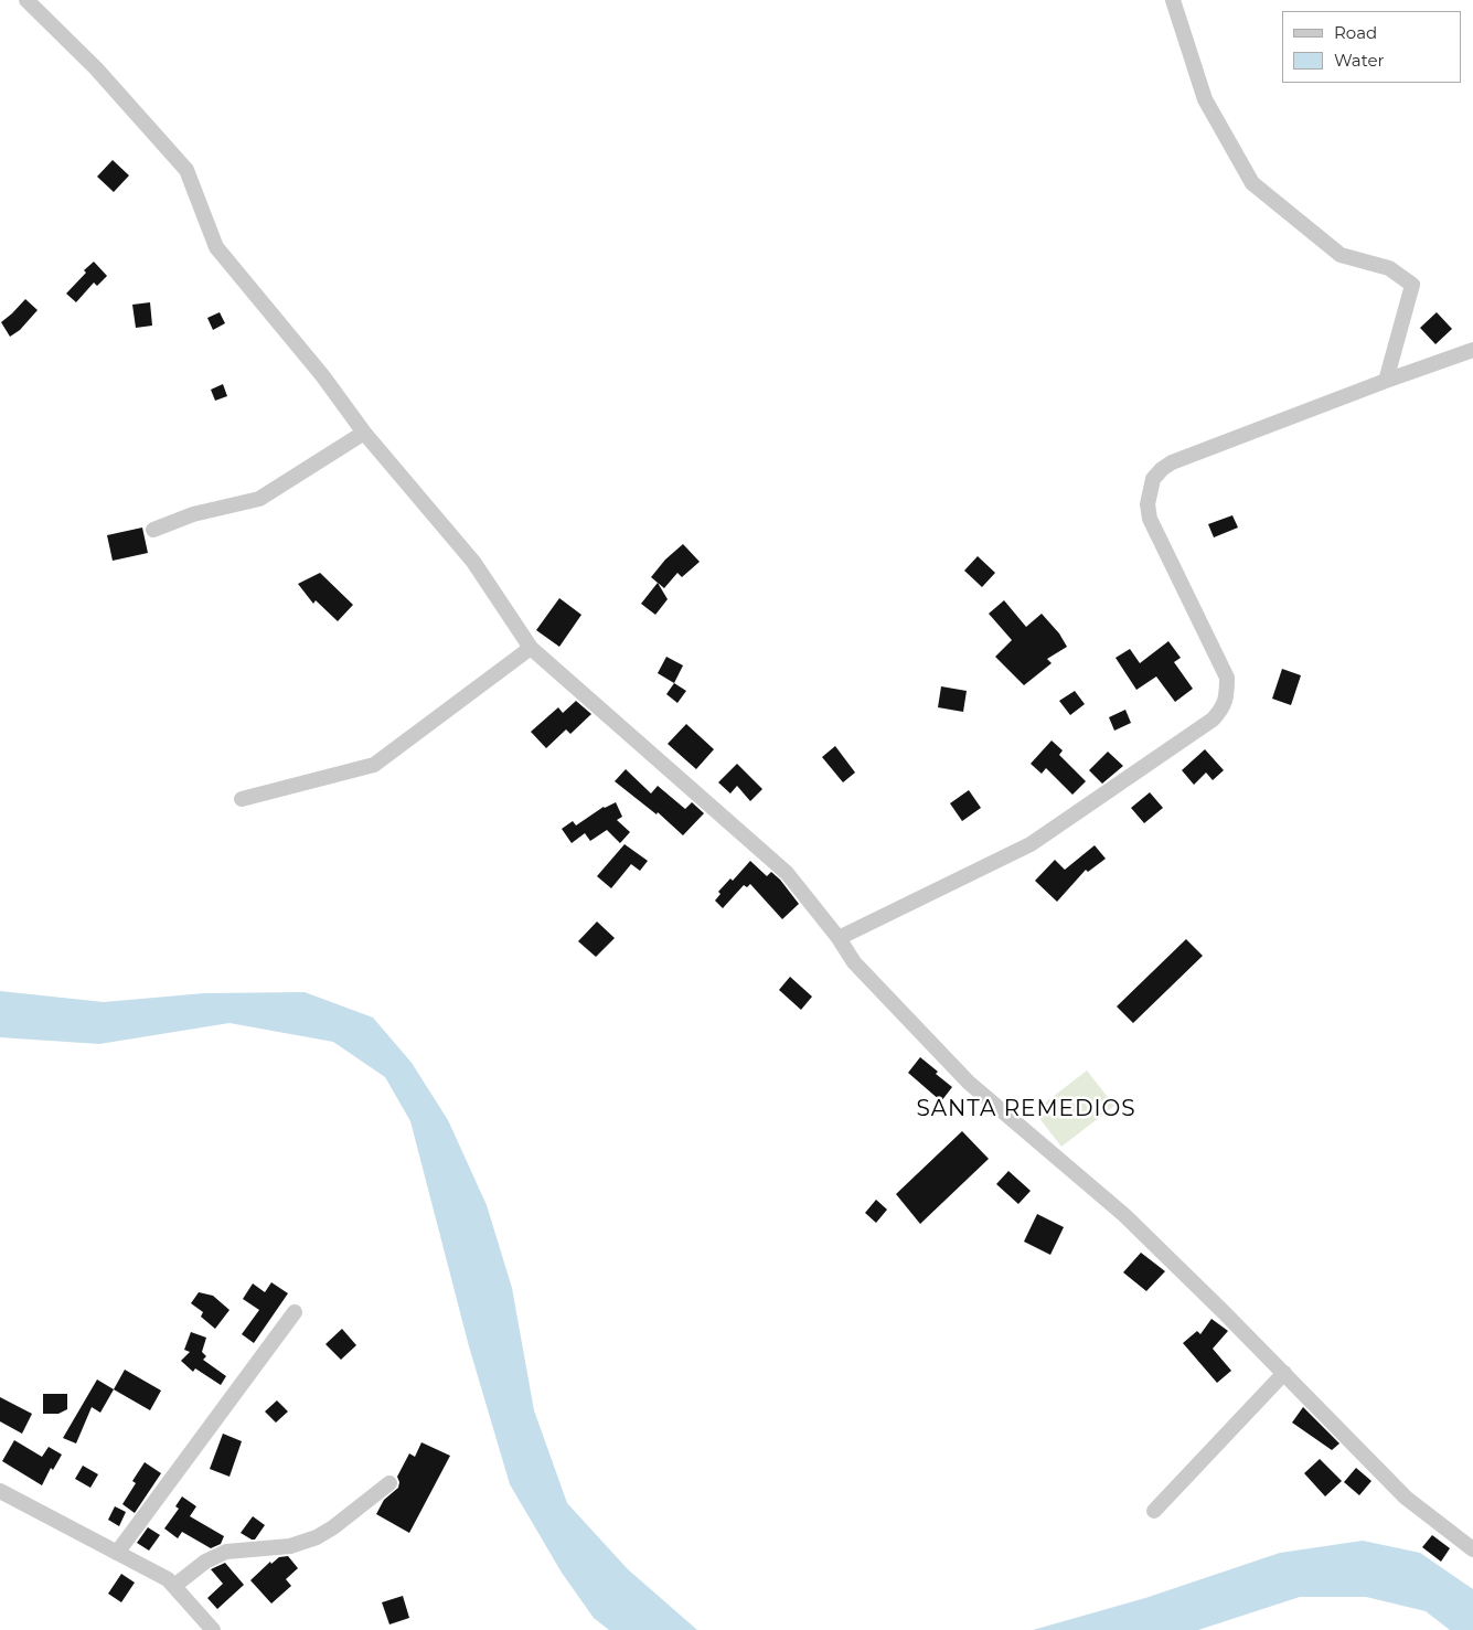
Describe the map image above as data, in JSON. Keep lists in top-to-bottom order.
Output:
{
  "districts": ["SANTA REMEDIOS"],
  "legend": ["Road", "Water"]
}
